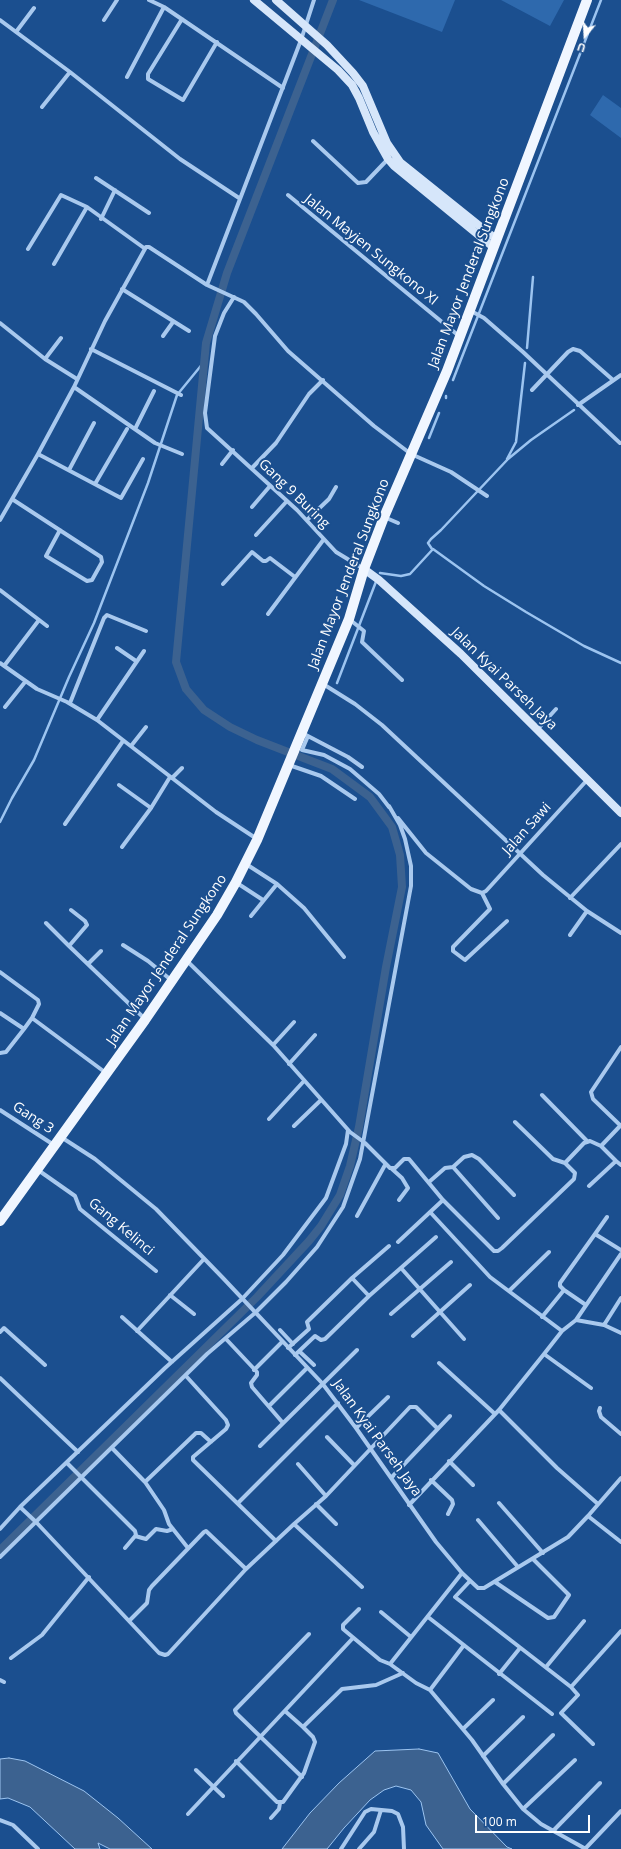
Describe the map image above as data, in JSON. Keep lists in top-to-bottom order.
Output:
{
  "streets": {
    "main road": ["Jalan Mayor Jenderal Sungkono", "Jalan Kyai Parseh Jaya"],
    "street": [
      "Jalan Mayjen Sungkono XI",
      "Gang 9 Buring",
      "Jalan Sawi",
      "Gang 3",
      "Gang Kelinci"
    ]
  },
  "crossings": [
    ["Jalan Mayjen Sungkono XI", "Jalan Mayor Jenderal Sungkono"],
    ["Jalan Mayor Jenderal Sungkono", "Gang 9 Buring"],
    ["Jalan Mayor Jenderal Sungkono", "Jalan Kyai Parseh Jaya"],
    ["Jalan Mayor Jenderal Sungkono", "Gang 3"],
    ["Jalan Mayor Jenderal Sungkono", "Gang Kelinci"],
    ["Gang 9 Buring", "Jalan Kyai Parseh Jaya"],
    ["Jalan Kyai Parseh Jaya", "Jalan Sawi"],
    ["Jalan Kyai Parseh Jaya", "Gang 3"]
  ],
  "scale_bar": "100 m",
  "north": "bottom"
}
